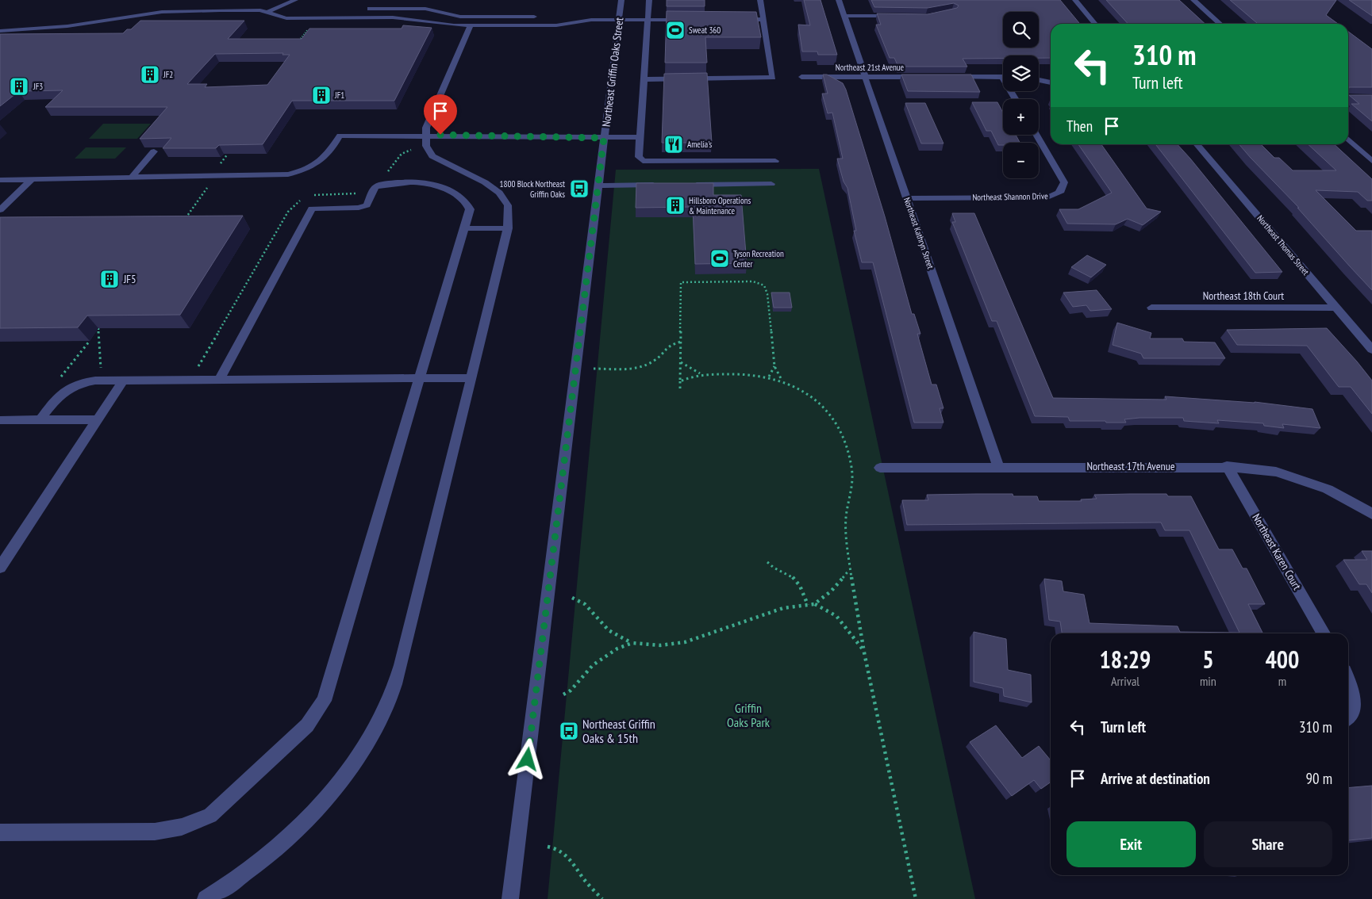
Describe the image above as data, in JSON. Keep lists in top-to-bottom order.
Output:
{
  "streets": {
    "street": [
      "Northeast 21st Avenue",
      "Northeast Griffin Oaks Street",
      "Northeast Shannon Drive",
      "Northeast Kathryn Street",
      "Northeast Thomas Street",
      "Northeast 18th Court",
      "Northeast 17th Avenue",
      "Northeast Karen Court"
    ]
  },
  "crossings": [
    ["Northeast 21st Avenue", "Northeast Kathryn Street"],
    ["Northeast Shannon Drive", "Northeast Kathryn Street"],
    ["Northeast Kathryn Street", "Northeast 17th Avenue"],
    ["Northeast Thomas Street", "Northeast 18th Court"],
    ["Northeast 17th Avenue", "Northeast Karen Court"]
  ],
  "parks": ["Griffin Oaks Park"],
  "places": {
    "sports": ["Sweat 360", "Tyson Recreation Center"],
    "building": [
      "JF2",
      "JF3",
      "JF1",
      "Hillsboro Operations & Maintenance",
      "JF5"
    ],
    "restaurant": ["Amelia's"],
    "bus stop": ["1800 Block Northeast Griffin Oaks", "Northeast Griffin Oaks & 15th"]
  },
  "page": {
    "map_buttons": ["+", "−"],
    "turn": ["310 m", "Turn left"],
    "then": "Then",
    "eta": [
      "18:29",
      "Arrival",
      "5",
      "min",
      "400",
      "m"
    ],
    "list": [
      {
        "name": "Turn left",
        "value": "310 m"
      },
      {
        "name": "Arrive at destination",
        "value": "90 m"
      }
    ],
    "buttons": ["Exit", "Share"]
  }
}
